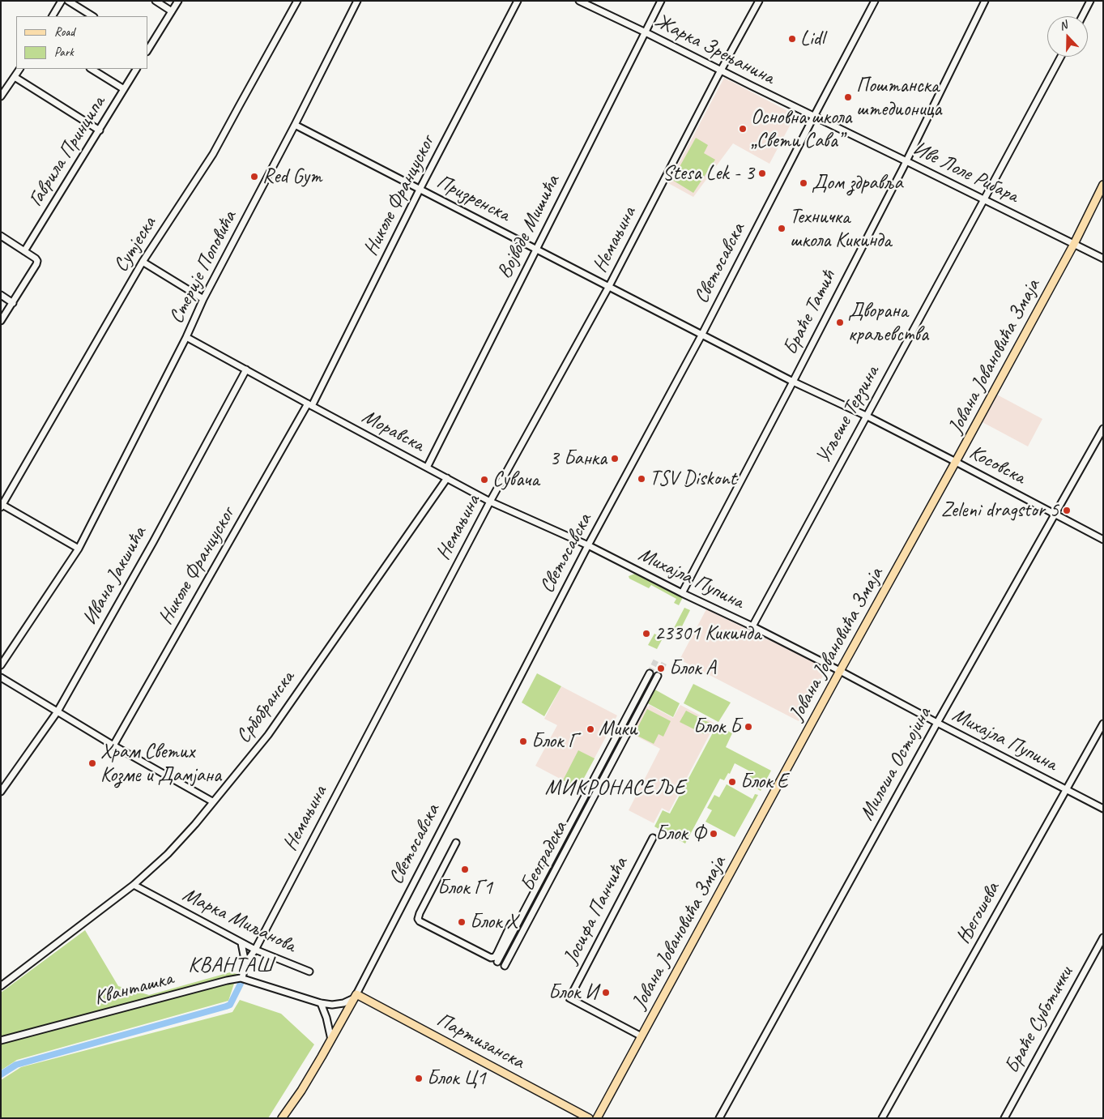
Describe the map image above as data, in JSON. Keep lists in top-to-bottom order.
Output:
{
  "streets": {
    "main road": ["Светосавска", "Јована Јовановића Змаја", "Партизанска"],
    "street": [
      "Жарка Зрењанина",
      "Гаврила Принципа",
      "Иве Лоле Рибара",
      "Николе Француског",
      "Призренска",
      "Војводе Мишића",
      "Немањина",
      "Сутјеска",
      "Стерије Поповића",
      "Браће Татић",
      "Угљеше Терзина",
      "Моравска",
      "Косовска",
      "Ивана Јакшића",
      "Михајла Пупина",
      "Србобранска",
      "Милоша Остојина",
      "Београдска",
      "Јосифа Панчића",
      "Његошева",
      "Марка Миљанова",
      "Кванташка",
      "Браће Суботички"
    ]
  },
  "crossings": [
    ["Жарка Зрењанина", "Иве Лоле Рибара"],
    ["Жарка Зрењанина", "Војводе Мишића"],
    ["Жарка Зрењанина", "Немањина"],
    ["Жарка Зрењанина", "Светосавска"],
    ["Иве Лоле Рибара", "Светосавска"],
    ["Иве Лоле Рибара", "Браће Татић"],
    ["Иве Лоле Рибара", "Јована Јовановића Змаја"],
    ["Иве Лоле Рибара", "Угљеше Терзина"],
    ["Николе Француског", "Призренска"],
    ["Николе Француског", "Моравска"],
    ["Призренска", "Војводе Мишића"],
    ["Призренска", "Немањина"],
    ["Призренска", "Светосавска"],
    ["Призренска", "Стерије Поповића"],
    ["Призренска", "Косовска"],
    ["Војводе Мишића", "Моравска"],
    ["Немањина", "Моравска"],
    ["Немањина", "Марка Миљанова"],
    ["Немањина", "Кванташка"],
    ["Светосавска", "Моравска"],
    ["Светосавска", "Косовска"],
    ["Светосавска", "Михајла Пупина"],
    ["Светосавска", "Кванташка"],
    ["Светосавска", "Партизанска"],
    ["Стерије Поповића", "Моравска"],
    ["Браће Татић", "Косовска"],
    ["Браће Татић", "Михајла Пупина"],
    ["Јована Јовановића Змаја", "Косовска"],
    ["Јована Јовановића Змаја", "Михајла Пупина"],
    ["Јована Јовановића Змаја", "Јосифа Панчића"],
    ["Угљеше Терзина", "Косовска"],
    ["Угљеше Терзина", "Михајла Пупина"],
    ["Моравска", "Ивана Јакшића"],
    ["Моравска", "Михајла Пупина"],
    ["Моравска", "Србобранска"],
    ["Косовска", "Милоша Остојина"],
    ["Михајла Пупина", "Милоша Остојина"],
    ["Михајла Пупина", "Његошева"],
    ["Србобранска", "Марка Миљанова"],
    ["Кванташка", "Партизанска"]
  ],
  "districts": ["МИКРОНАСЕЉЕ", "КВАНТАШ"],
  "places": [
    "Lidl",
    "Поштанска штедионица",
    "Основна школа „Свети Сава”",
    "Stesa Lek - 3",
    "Red Gym",
    "Дом здравља",
    "Техничка школа Кикинда",
    "Дворана краљевства",
    "3 Банка",
    "TSV Diskont",
    "Сувача",
    "Zeleni dragstor 5",
    "23301 Кикинда",
    "Блок А",
    "Блок Б",
    "Мики",
    "Блок Г",
    "Храм Светих Козме и Дамјана",
    "Блок Е",
    "Блок Ф",
    "Блок Г1",
    "Блок Х",
    "Блок И",
    "Блок Ц1"
  ],
  "legend": ["Road", "Park"],
  "north": "top"
}
